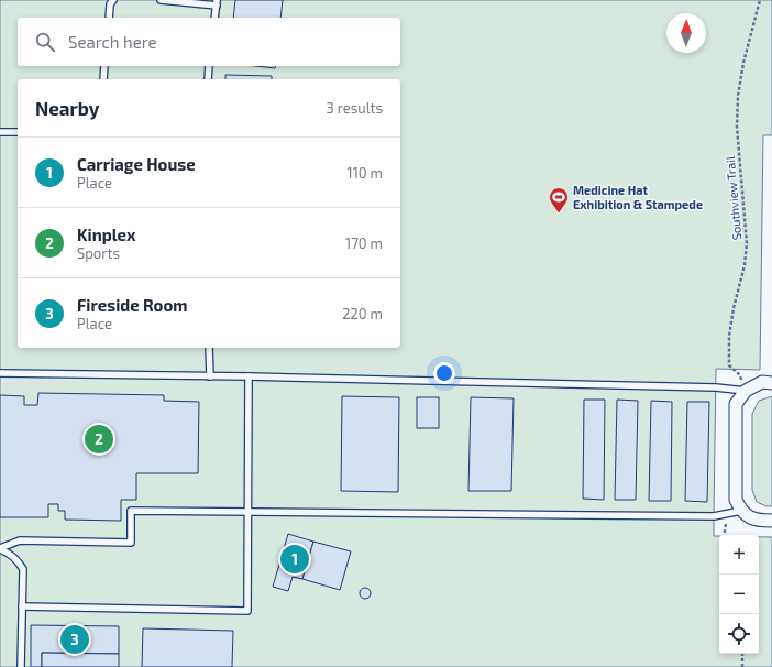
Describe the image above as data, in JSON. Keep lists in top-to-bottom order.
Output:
{
  "streets": {
    "path": ["Southview Trail"]
  },
  "places": {
    "sports": ["Medicine Hat Exhibition & Stampede"]
  },
  "north": "top",
  "page": {
    "search": "Search here",
    "heading": ["Nearby", "3 results"],
    "list": [
      {
        "mark": "1",
        "name": "Carriage House",
        "note": "Place",
        "value": "110 m"
      },
      {
        "mark": "2",
        "name": "Kinplex",
        "note": "Sports",
        "value": "170 m"
      },
      {
        "mark": "3",
        "name": "Fireside Room",
        "note": "Place",
        "value": "220 m"
      }
    ],
    "pins": ["2", "1", "3"],
    "map_buttons": ["+", "−"]
  }
}
